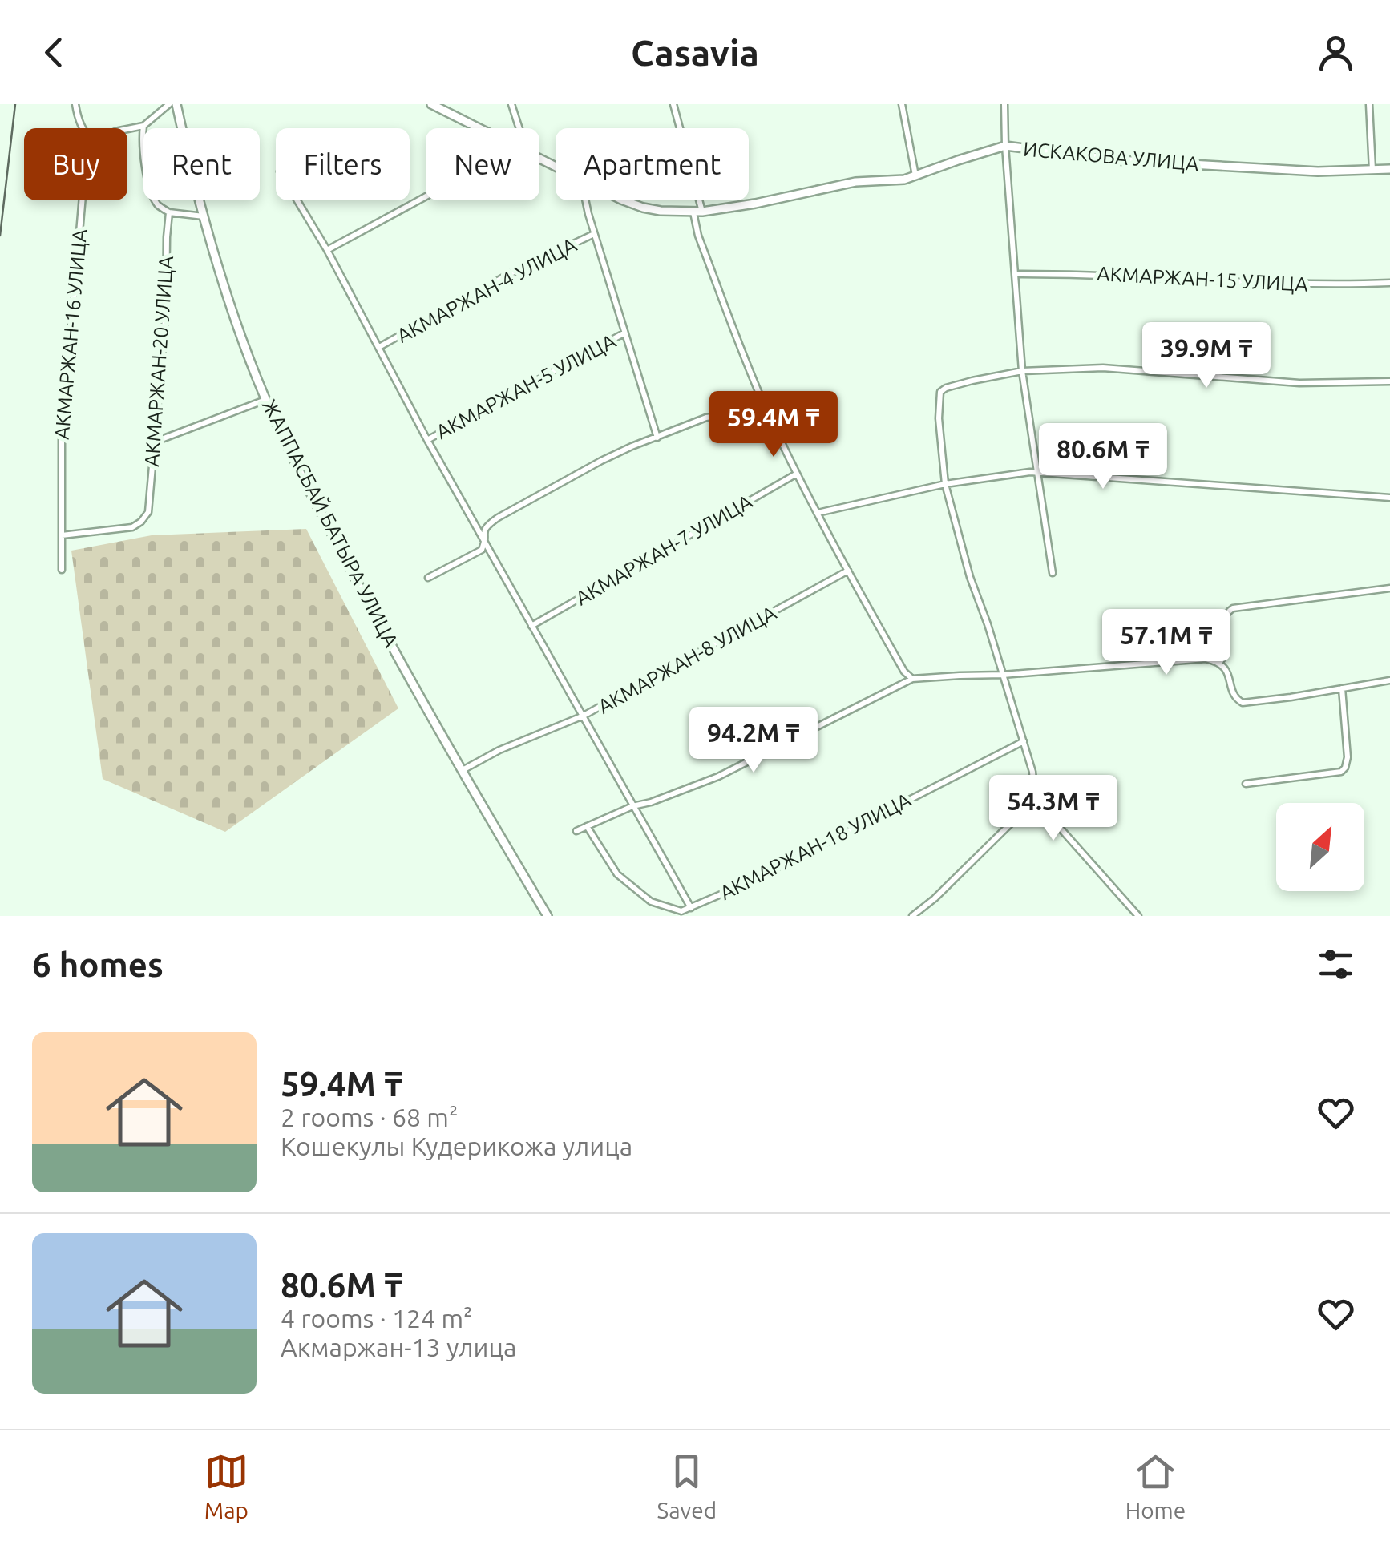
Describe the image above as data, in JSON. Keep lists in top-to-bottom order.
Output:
{
  "streets": {
    "street": [
      "ИСКАКОВА УЛИЦА",
      "АКМАРЖАН-15 УЛИЦА",
      "АКМАРЖАН-4 УЛИЦА",
      "АКМАРЖАН-16 УЛИЦА",
      "АКМАРЖАН-20 УЛИЦА",
      "АКМАРЖАН-5 УЛИЦА",
      "ЖАППАСБАЙ БАТЫРА УЛИЦА",
      "АКМАРЖАН-7 УЛИЦА",
      "АКМАРЖАН-8 УЛИЦА",
      "АКМАРЖАН-18 УЛИЦА"
    ]
  },
  "crossings": [
    ["АКМАРЖАН-16 УЛИЦА", "АКМАРЖАН-20 УЛИЦА"],
    ["ЖАППАСБАЙ БАТЫРА УЛИЦА", "АКМАРЖАН-8 УЛИЦА"]
  ],
  "north": "top right",
  "page": {
    "header": "Casavia",
    "chip": [
      "Buy",
      "Rent",
      "Filters",
      "New",
      "Apartment"
    ],
    "price": [
      "39.9M ₸",
      "59.4M ₸",
      "80.6M ₸",
      "57.1M ₸",
      "94.2M ₸",
      "54.3M ₸"
    ],
    "heading": "6 homes",
    "list": [
      {
        "name": "59.4M ₸",
        "note": "2 rooms · 68 m² · Кошекулы Кудерикожа улица"
      },
      {
        "name": "80.6M ₸",
        "note": "4 rooms · 124 m² · Акмаржан-13 улица"
      }
    ],
    "tabs": ["Map", "Saved", "Home"]
  }
}
